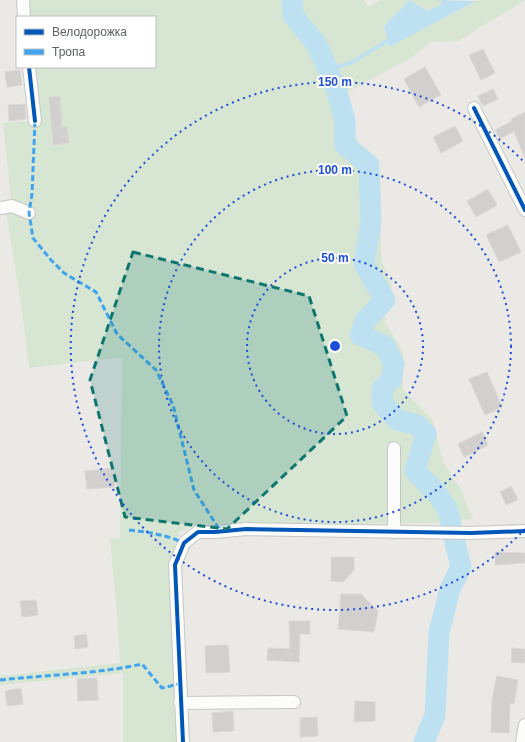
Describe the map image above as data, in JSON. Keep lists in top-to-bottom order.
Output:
{
  "legend": ["Велодорожка", "Тропа"],
  "rings": ["150 m", "100 m", "50 m"]
}
